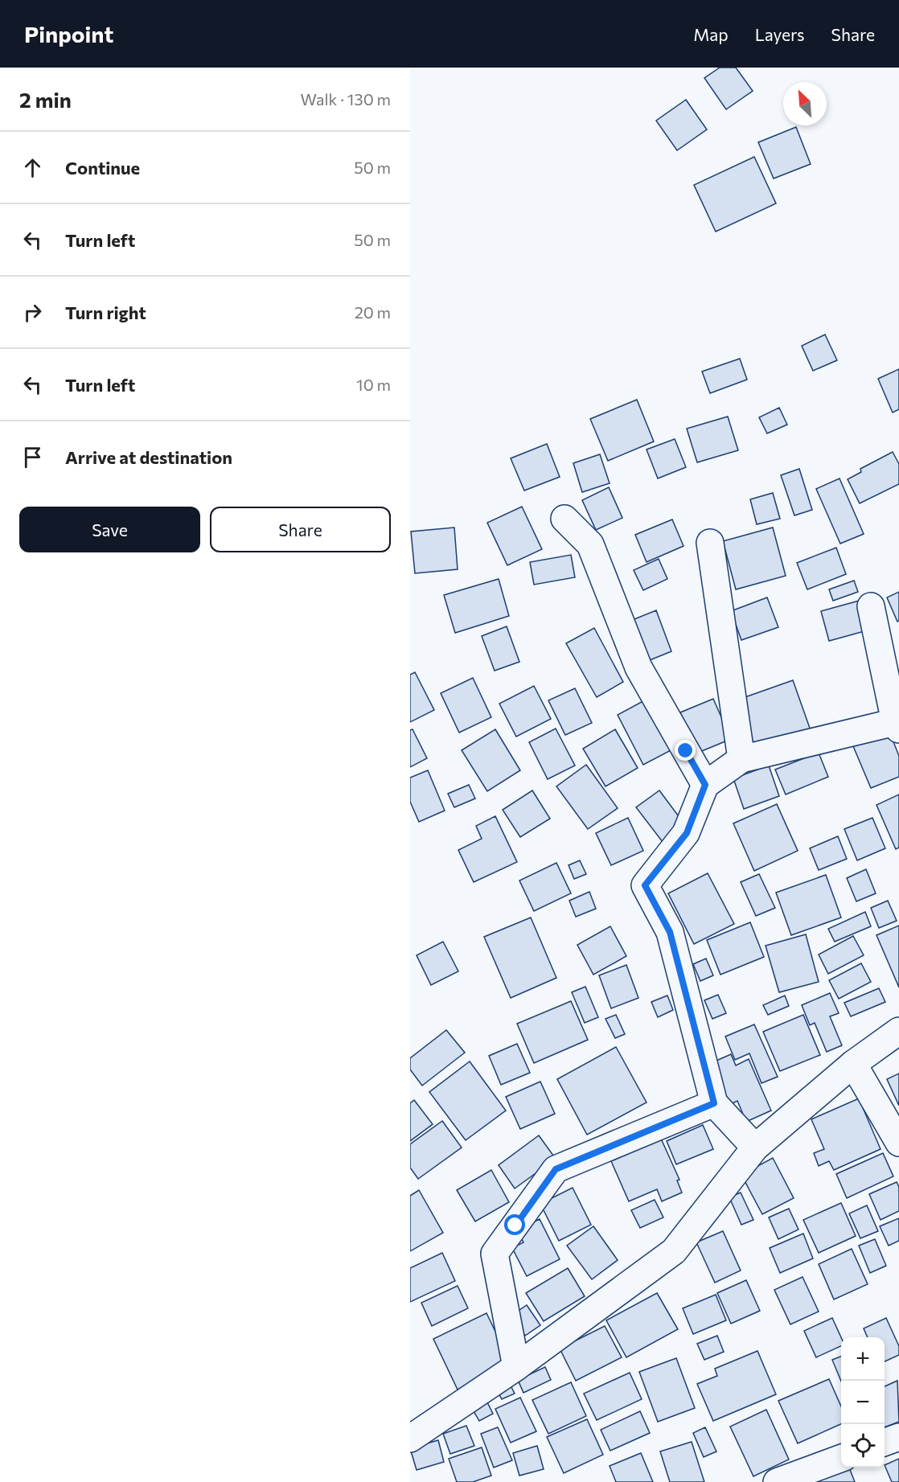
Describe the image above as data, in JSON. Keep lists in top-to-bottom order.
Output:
{
  "north": "top left",
  "page": {
    "header": "Pinpoint",
    "nav": ["Map", "Layers", "Share"],
    "heading": ["2 min", "Walk · 130 m"],
    "list": [
      ["Continue", "50 m"],
      ["Turn left", "50 m"],
      ["Turn right", "20 m"],
      ["Turn left", "10 m"],
      "Arrive at destination"
    ],
    "buttons": ["Save", "Share"],
    "map_buttons": ["+", "−"]
  }
}
